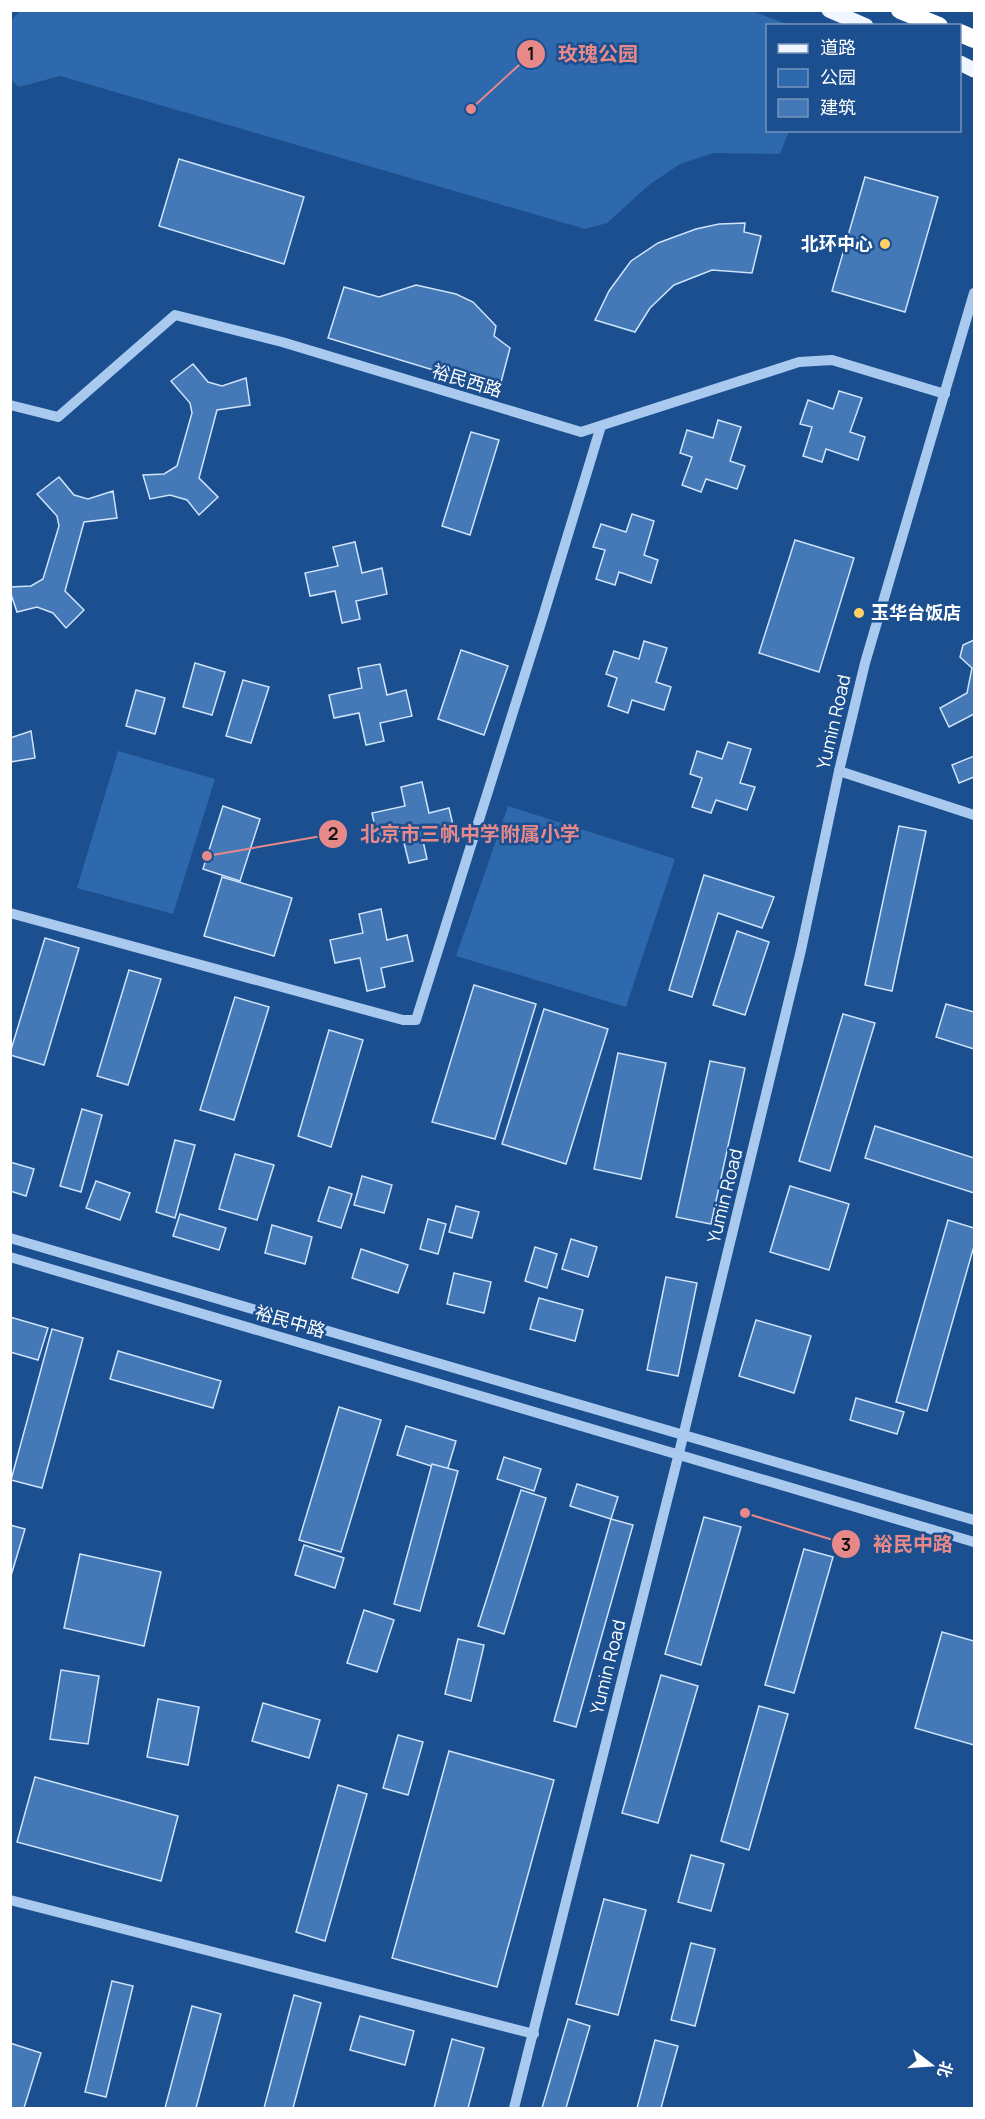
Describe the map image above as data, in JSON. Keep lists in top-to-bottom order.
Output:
{
  "streets": {
    "street": ["裕民西路", "Yumin Road", "裕民中路"]
  },
  "crossings": [
    ["裕民西路", "Yumin Road"],
    ["Yumin Road", "裕民中路"]
  ],
  "places": [
    "玫瑰公园",
    "北环中心",
    "玉华台饭店",
    "北京市三帆中学附属小学",
    "裕民中路"
  ],
  "legend": ["道路", "公园", "建筑"],
  "north": "right"
}
